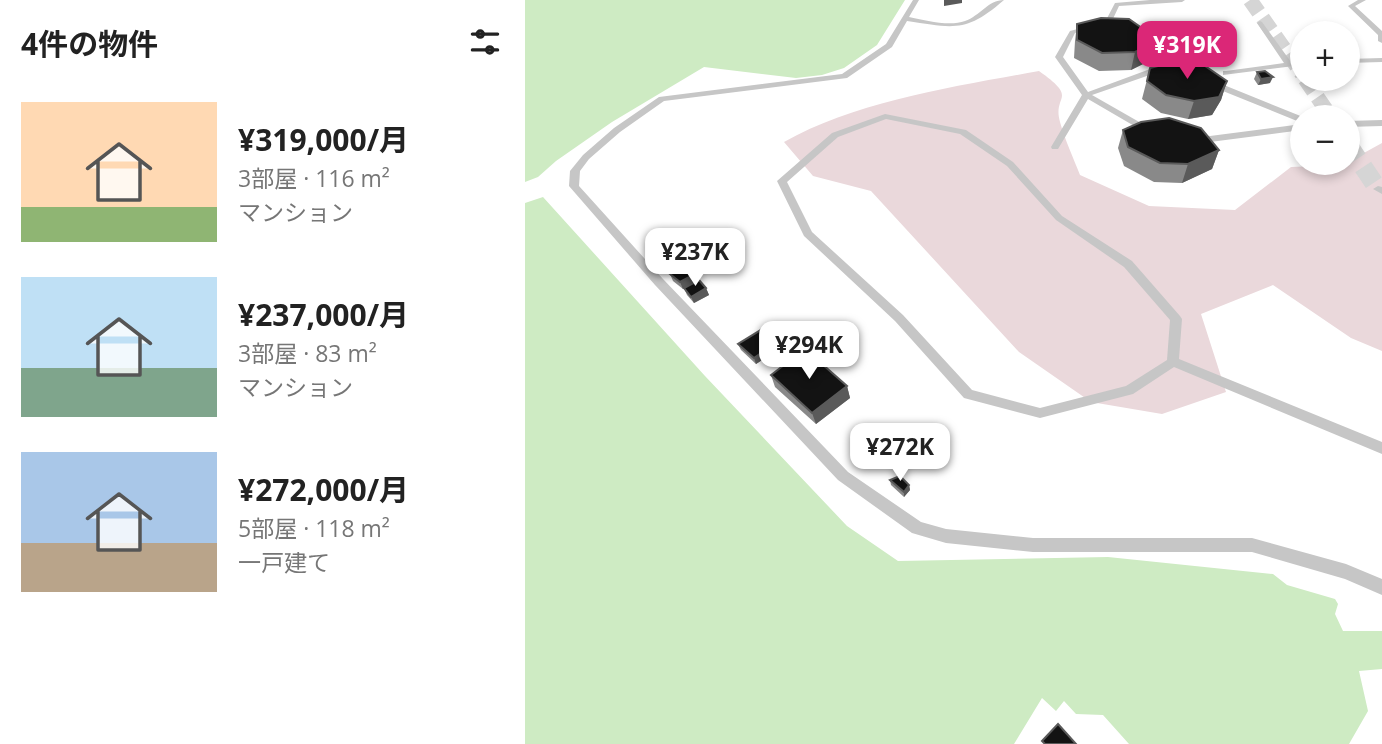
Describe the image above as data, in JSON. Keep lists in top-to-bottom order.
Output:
{
  "page": {
    "heading": "4件の物件",
    "map_buttons": ["+", "−"],
    "price": [
      "¥319K",
      "¥237K",
      "¥294K",
      "¥272K"
    ],
    "list": [
      {
        "name": "¥319,000/月",
        "note": "3部屋 · 116 m² · マンション"
      },
      {
        "name": "¥237,000/月",
        "note": "3部屋 · 83 m² · マンション"
      },
      {
        "name": "¥272,000/月",
        "note": "5部屋 · 118 m² · 一戸建て"
      }
    ]
  }
}
